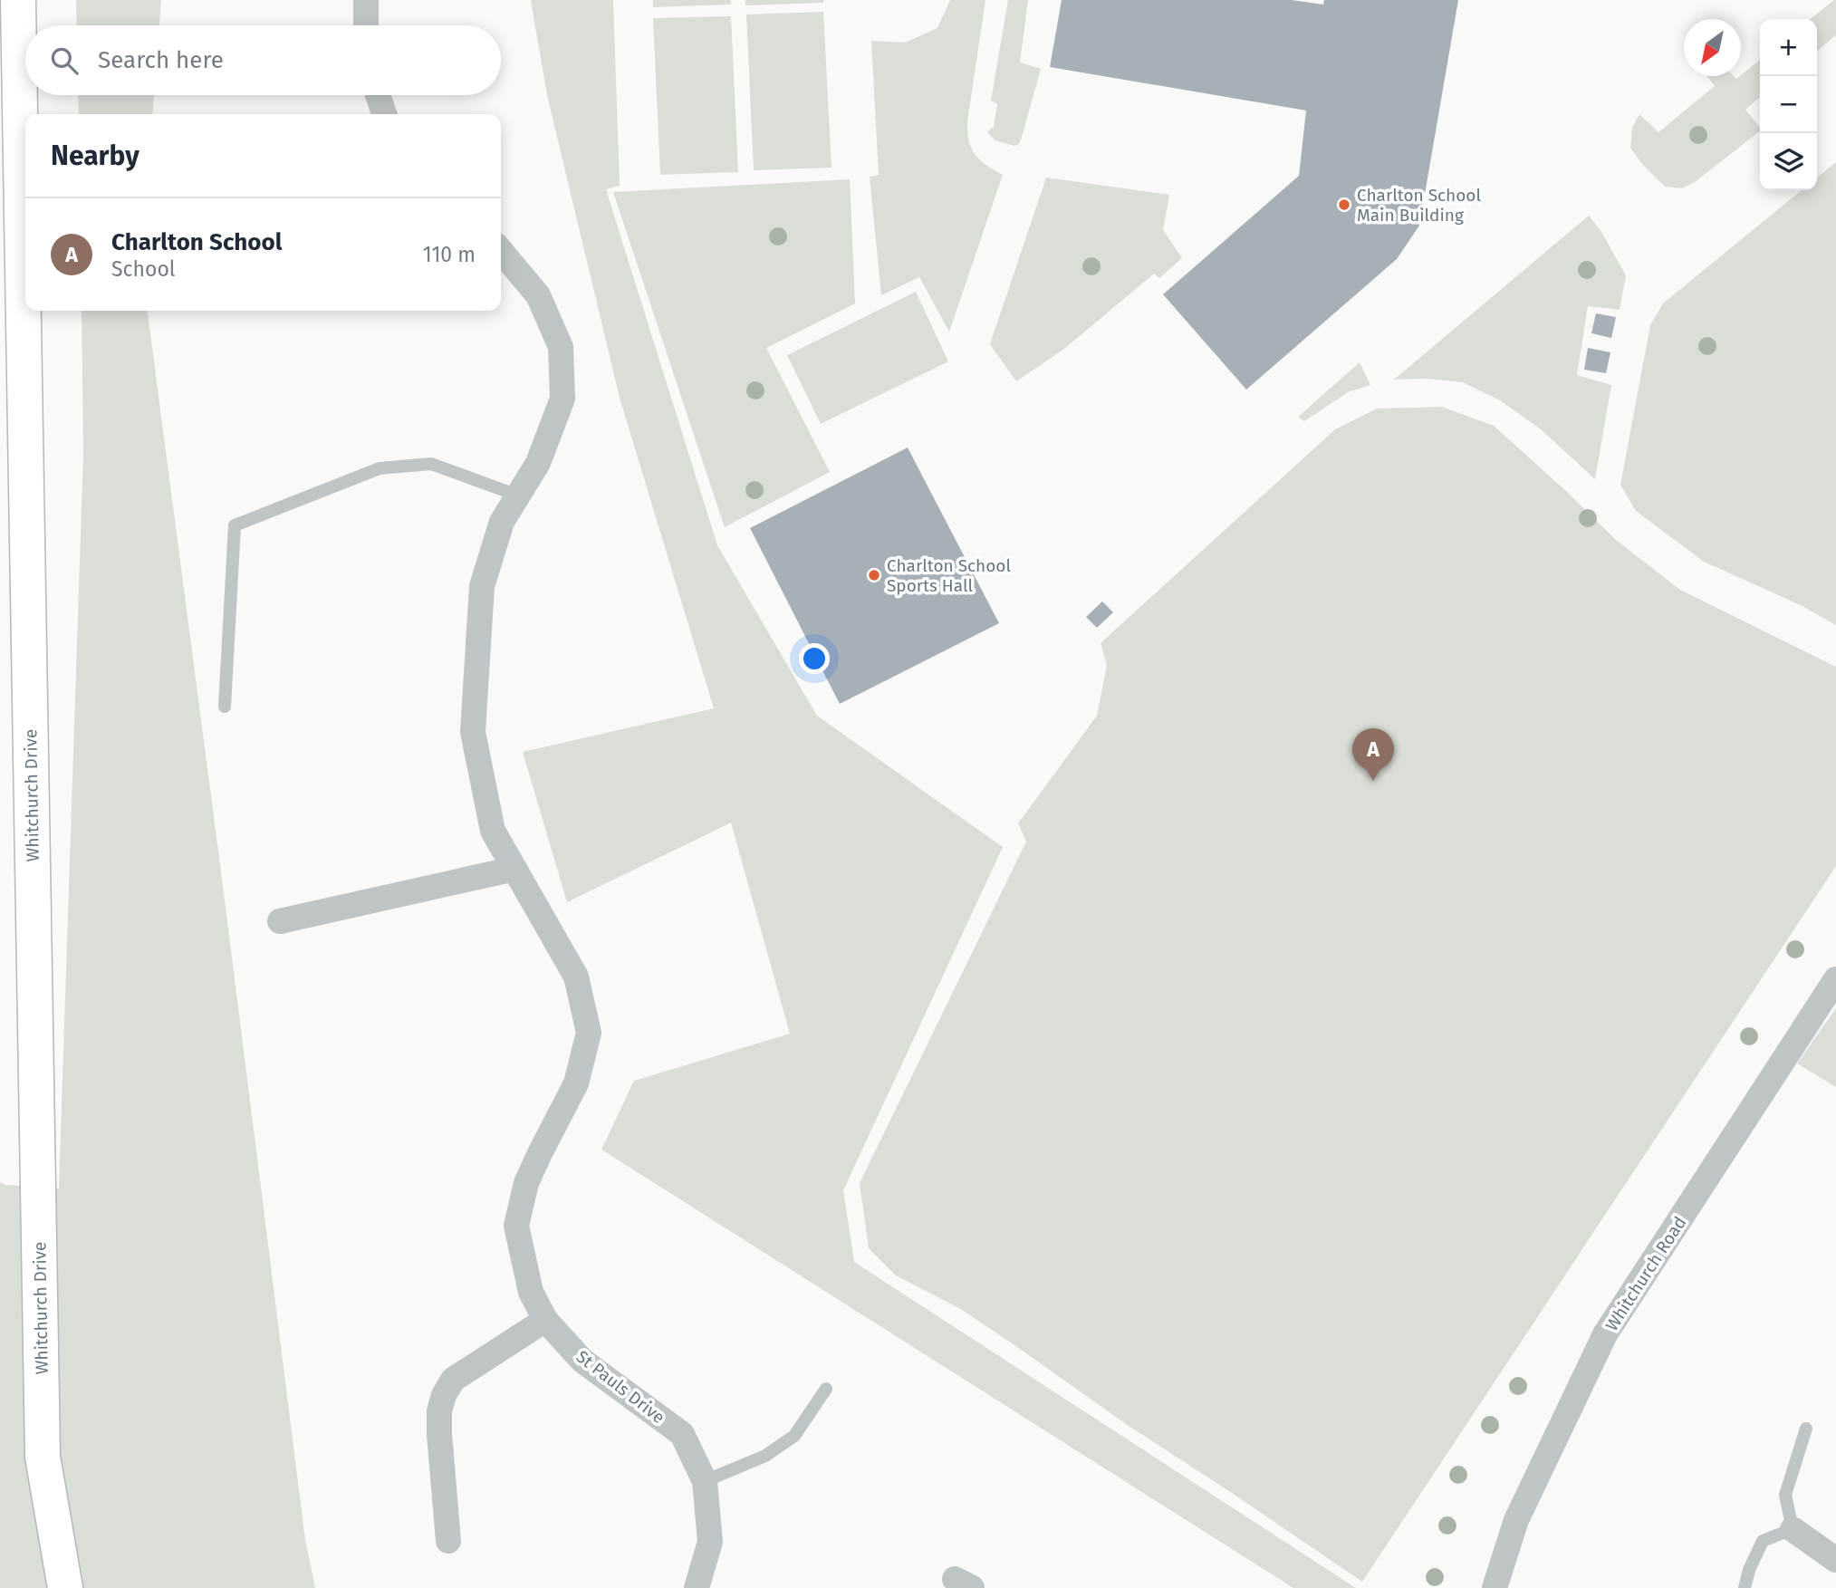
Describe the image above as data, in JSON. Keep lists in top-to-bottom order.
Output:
{
  "streets": {
    "main road": ["Whitchurch Drive"],
    "street": ["Whitchurch Road", "St Pauls Drive"]
  },
  "places": ["Charlton School Main Building", "Charlton School Sports Hall"],
  "north": "bottom left",
  "page": {
    "map_buttons": ["+", "−"],
    "search": "Search here",
    "heading": "Nearby",
    "list": [
      {
        "mark": "A",
        "name": "Charlton School",
        "note": "School",
        "value": "110 m"
      }
    ],
    "pins": "A"
  }
}
